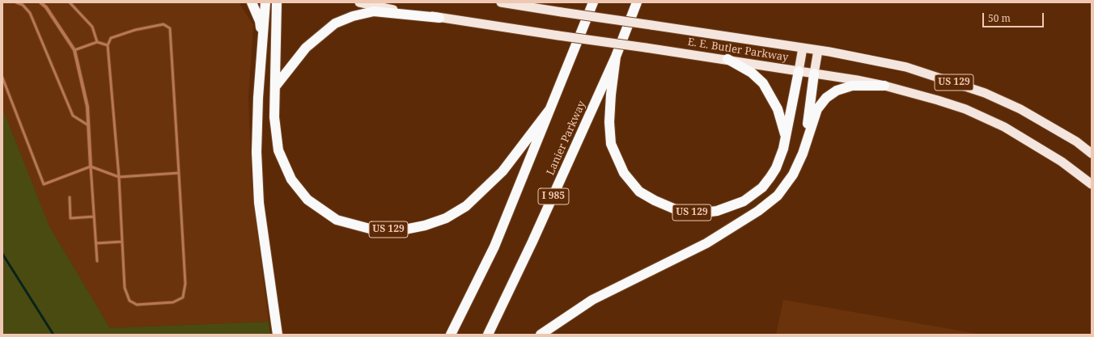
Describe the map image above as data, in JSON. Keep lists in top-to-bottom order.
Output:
{
  "streets": {
    "highway": [
      "E. E. Butler Parkway",
      "US 129",
      "Lanier Parkway",
      "I 985"
    ]
  },
  "crossings": [
    ["E. E. Butler Parkway", "US 129"],
    ["US 129", "Lanier Parkway"]
  ],
  "scale_bar": "50 m"
}
